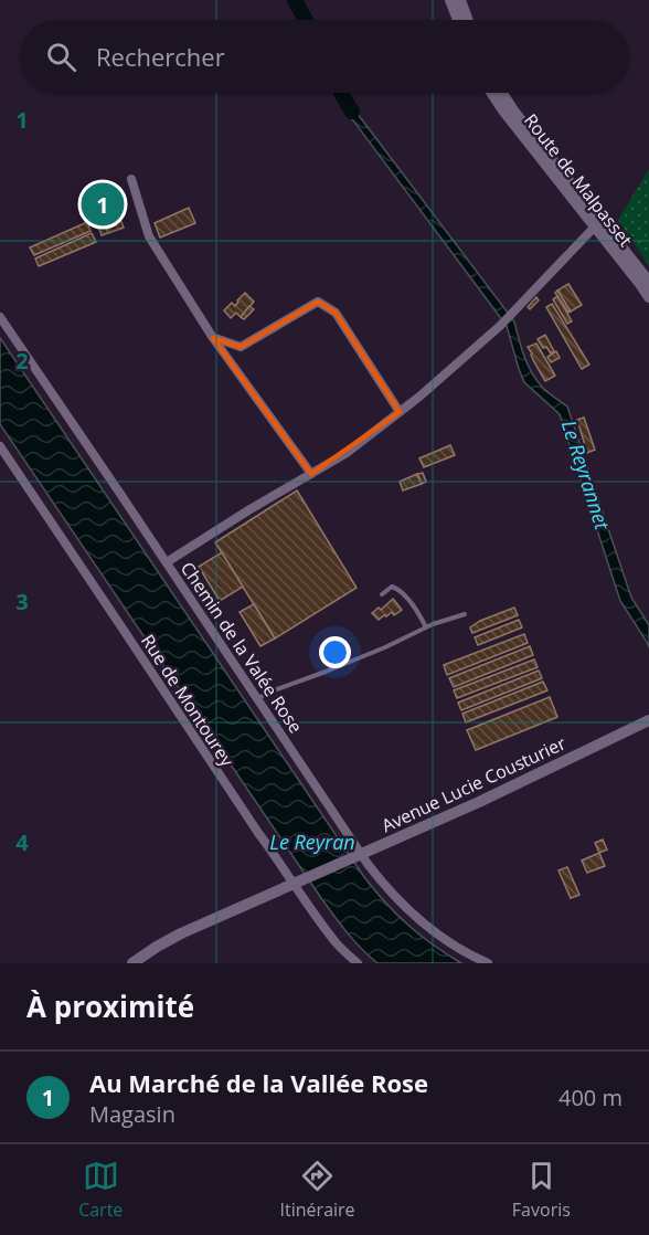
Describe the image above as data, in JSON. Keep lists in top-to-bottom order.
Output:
{
  "streets": {
    "main road": ["Route de Malpasset", "Avenue Lucie Cousturier"],
    "street": ["Chemin de la Valée Rose", "Rue de Montourey"]
  },
  "water": ["Le Reyrannet", "Le Reyran"],
  "page": {
    "search": "Rechercher",
    "pins": "1",
    "heading": "À proximité",
    "list": [
      {
        "mark": "1",
        "name": "Au Marché de la Vallée Rose",
        "note": "Magasin",
        "value": "400 m"
      }
    ],
    "nav": ["Carte", "Itinéraire", "Favoris"]
  },
  "grid": {
    "rows": [
      "1",
      "2",
      "3",
      "4"
    ]
  }
}
